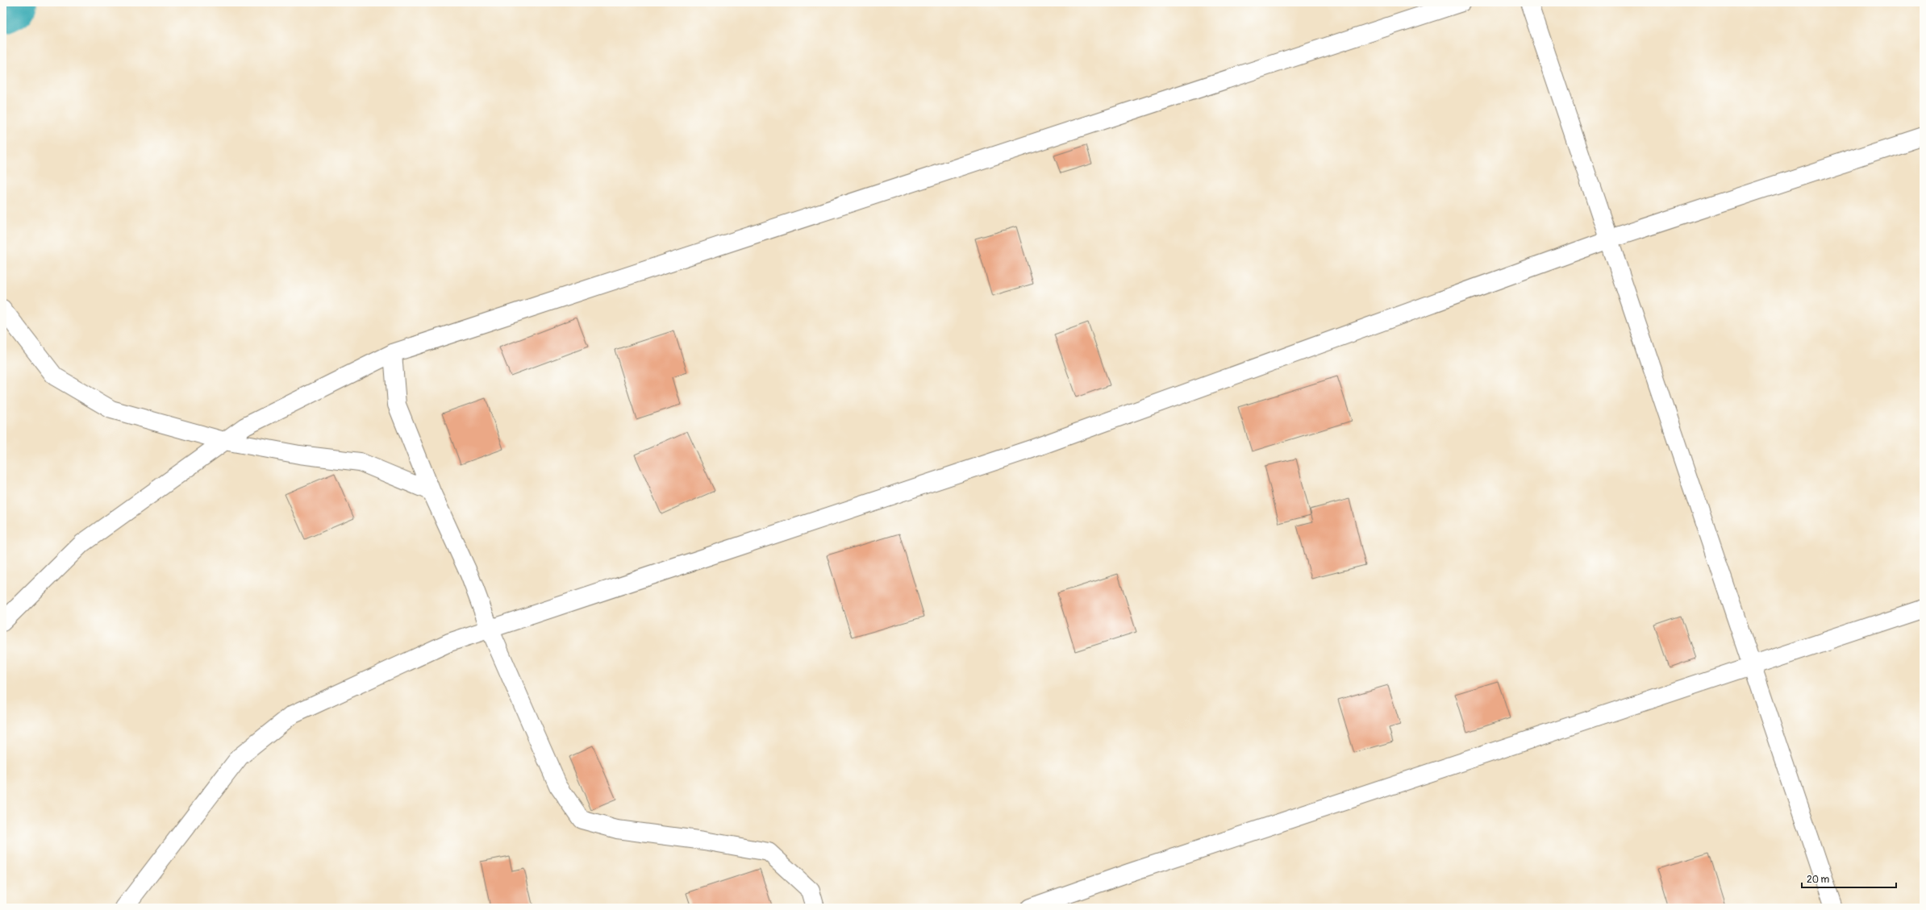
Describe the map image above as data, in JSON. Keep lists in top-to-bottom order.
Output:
{
  "scale_bar": "20 m"
}
